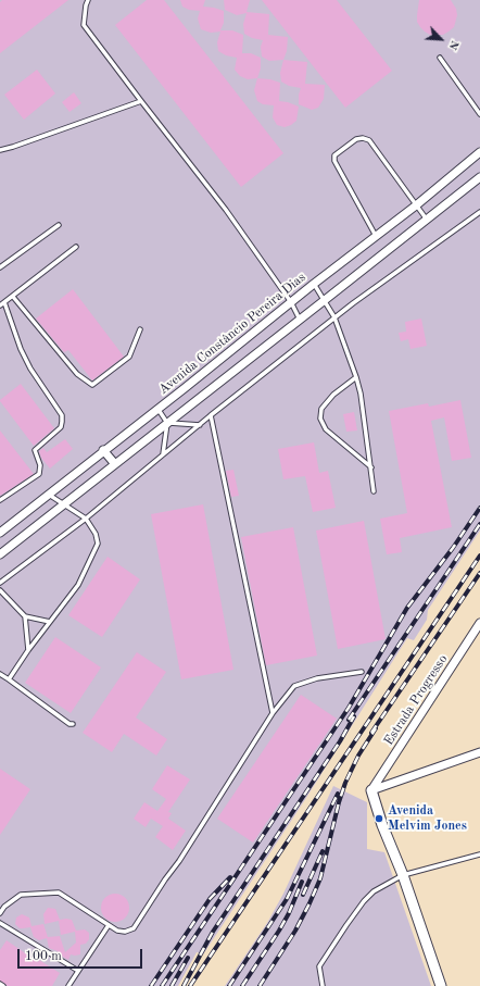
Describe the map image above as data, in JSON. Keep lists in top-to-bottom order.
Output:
{
  "streets": {
    "street": ["Avenida Constâncio Pereira Dias", "Estrada Progresso"]
  },
  "places": ["Avenida Melvim Jones"],
  "scale_bar": "100 m",
  "north": "bottom right"
}
